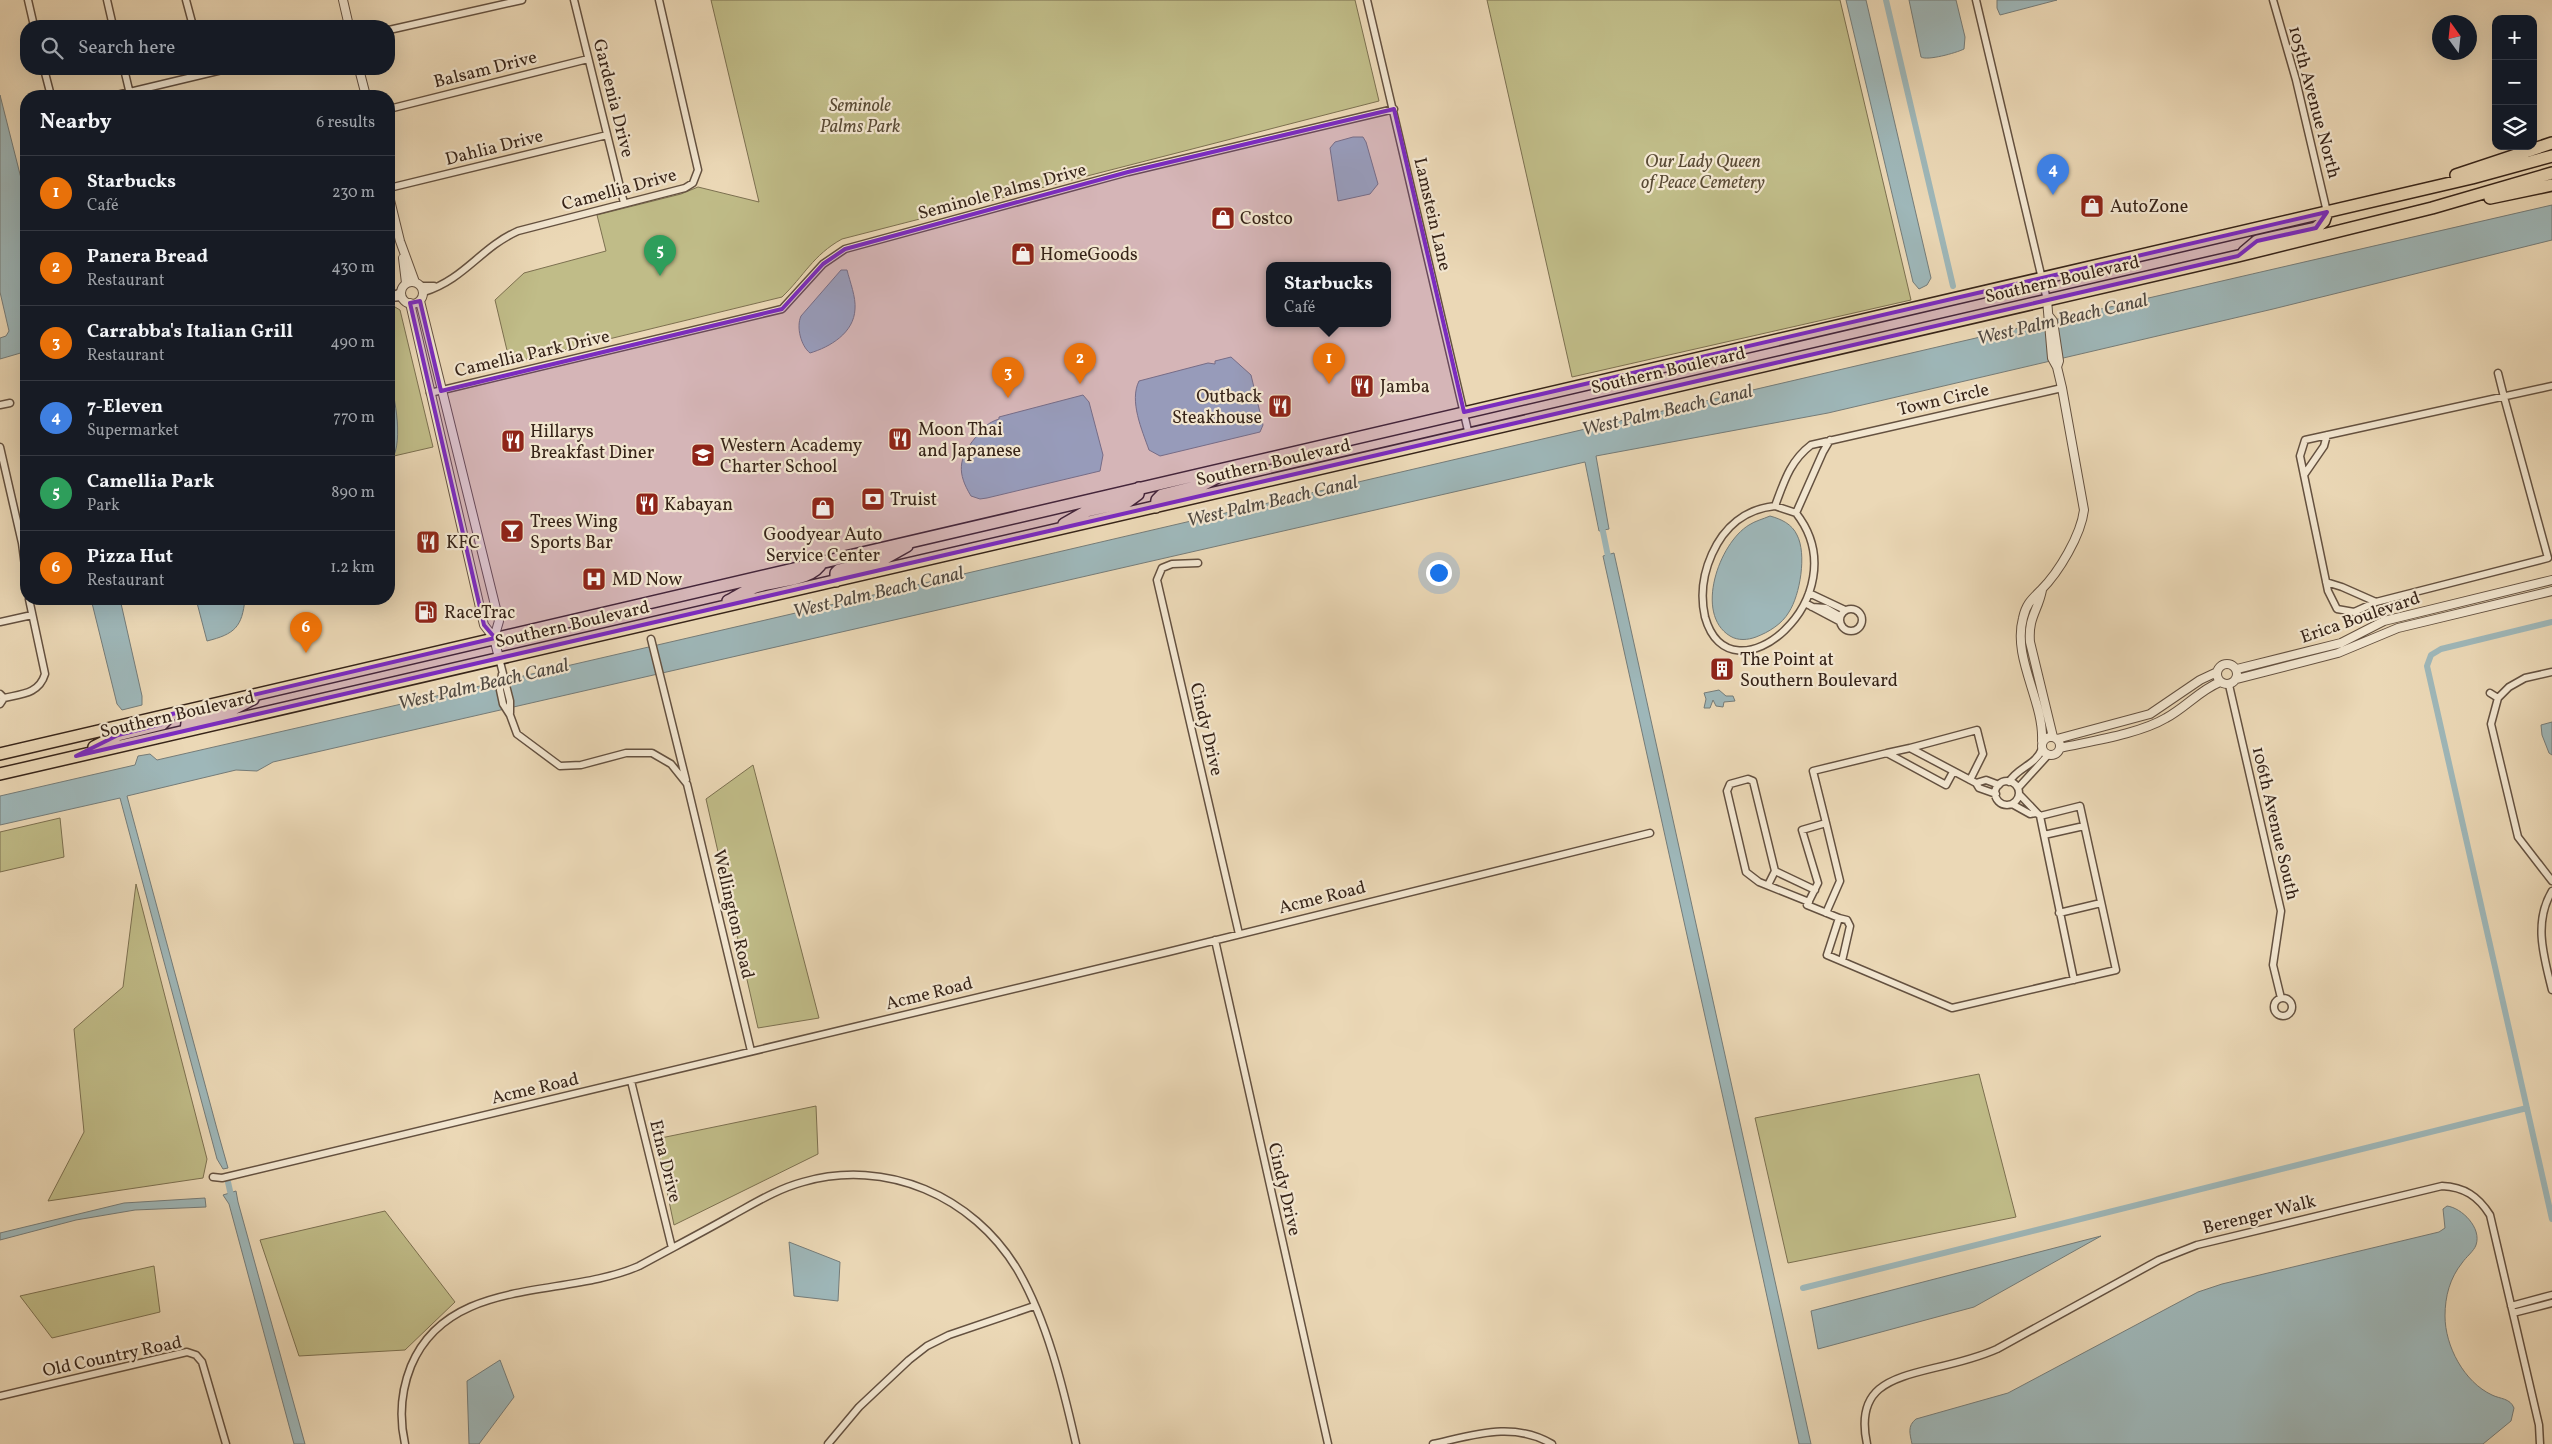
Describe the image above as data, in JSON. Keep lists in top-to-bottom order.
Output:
{
  "streets": {
    "highway": ["Southern Boulevard"],
    "street": [
      "Balsam Drive",
      "Gardenia Drive",
      "105th Avenue North",
      "Dahlia Drive",
      "Camellia Drive",
      "Seminole Palms Drive",
      "Lamstein Lane",
      "Camellia Park Drive",
      "Town Circle",
      "Erica Boulevard",
      "Cindy Drive",
      "106th Avenue South",
      "Acme Road",
      "Wellington Road",
      "Etna Drive",
      "Berenger Walk",
      "Old Country Road"
    ]
  },
  "crossings": [
    ["Balsam Drive", "Gardenia Drive"],
    ["Gardenia Drive", "Dahlia Drive"],
    ["Gardenia Drive", "Camellia Drive"],
    ["105th Avenue North", "Southern Boulevard"],
    ["Seminole Palms Drive", "Lamstein Lane"],
    ["Seminole Palms Drive", "Camellia Park Drive"],
    ["Lamstein Lane", "Southern Boulevard"],
    ["Southern Boulevard", "Wellington Road"],
    ["Erica Boulevard", "106th Avenue South"],
    ["Cindy Drive", "Acme Road"],
    ["Acme Road", "Wellington Road"],
    ["Acme Road", "Etna Drive"]
  ],
  "water": ["West Palm Beach Canal"],
  "parks": ["Seminole Palms Park", "Our Lady Queen of Peace Cemetery"],
  "places": {
    "shop": [
      "AutoZone",
      "Costco",
      "HomeGoods",
      "Goodyear Auto Service Center"
    ],
    "restaurant": [
      "Jamba",
      "Outback Steakhouse",
      "Moon Thai and Japanese",
      "Hillarys Breakfast Diner",
      "Kabayan",
      "KFC"
    ],
    "school or university": ["Western Academy Charter School"],
    "bank": ["Truist"],
    "bar": ["Trees Wing Sports Bar"],
    "hospital": ["MD Now"],
    "fuel station": ["RaceTrac"],
    "building": ["The Point at Southern Boulevard"]
  },
  "north": "top",
  "page": {
    "map_buttons": ["+", "−"],
    "search": "Search here",
    "heading": ["Nearby", "6 results"],
    "pins": [
      "4",
      "5",
      "1",
      "2",
      "3",
      "6"
    ],
    "list": [
      {
        "mark": "1",
        "name": "Starbucks",
        "note": "Café",
        "value": "230 m"
      },
      {
        "mark": "2",
        "name": "Panera Bread",
        "note": "Restaurant",
        "value": "430 m"
      },
      {
        "mark": "3",
        "name": "Carrabba's Italian Grill",
        "note": "Restaurant",
        "value": "490 m"
      },
      {
        "mark": "4",
        "name": "7-Eleven",
        "note": "Supermarket",
        "value": "770 m"
      },
      {
        "mark": "5",
        "name": "Camellia Park",
        "note": "Park",
        "value": "890 m"
      },
      {
        "mark": "6",
        "name": "Pizza Hut",
        "note": "Restaurant",
        "value": "1.2 km"
      }
    ],
    "popup": ["Starbucks", "Café"]
  }
}
